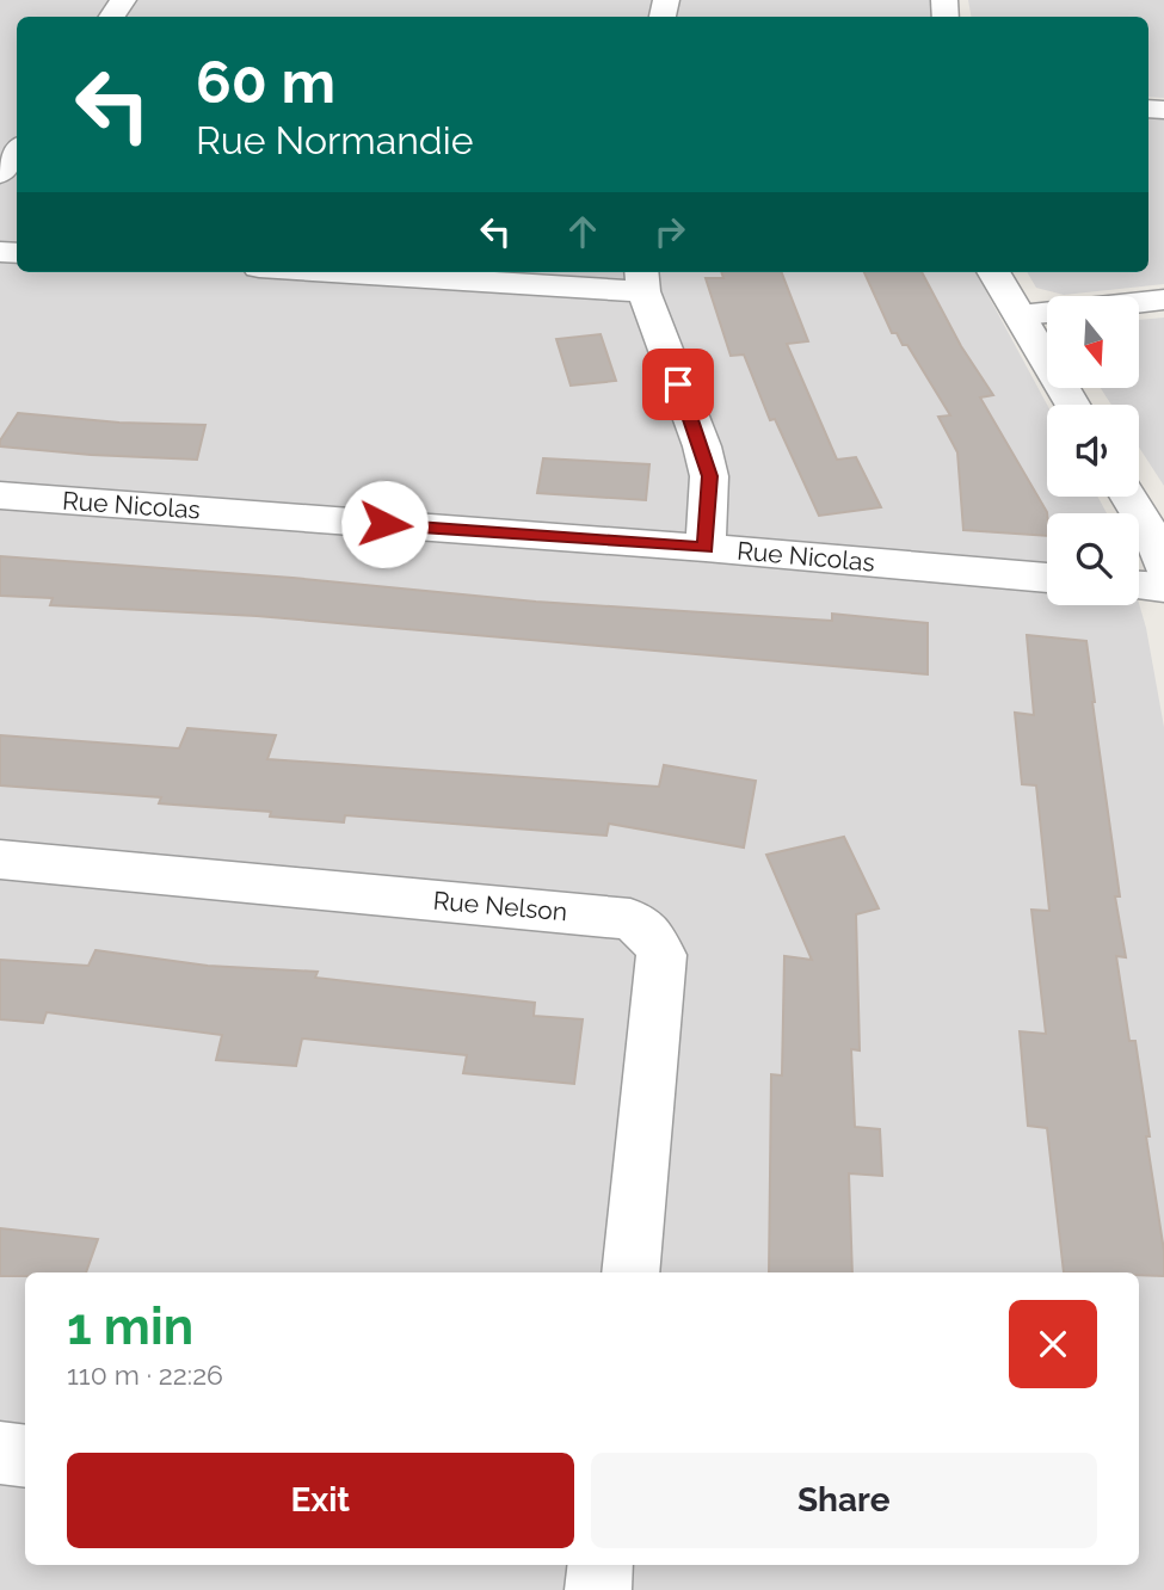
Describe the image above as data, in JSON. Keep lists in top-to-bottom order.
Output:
{
  "streets": {
    "street": ["Rue Nicolas", "Rue Nelson"]
  },
  "north": "bottom",
  "page": {
    "turn": ["60 m", "Rue Normandie"],
    "heading": ["1 min", "110 m · 22:26"],
    "buttons": ["Exit", "Share"]
  }
}
